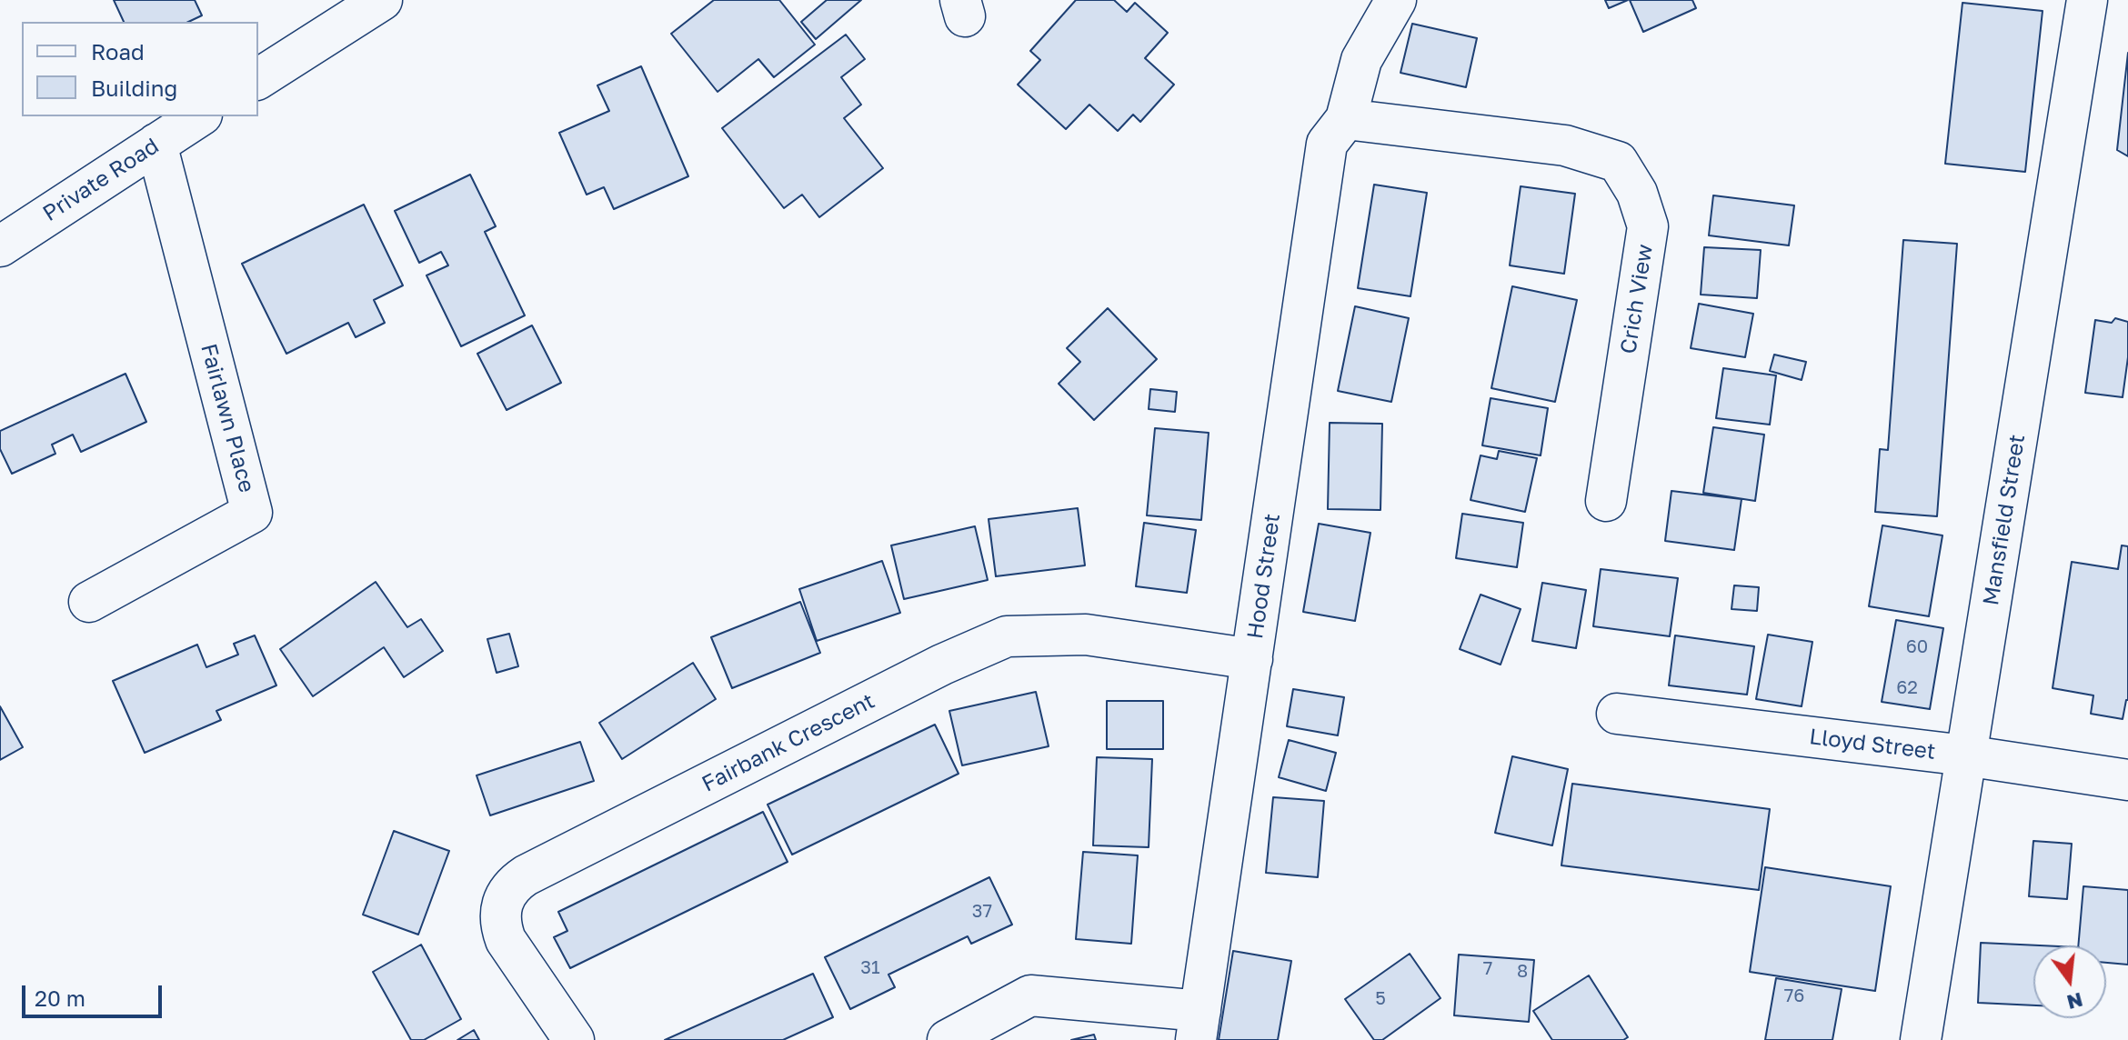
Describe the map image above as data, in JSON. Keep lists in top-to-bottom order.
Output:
{
  "streets": {
    "street": [
      "Private Road",
      "Crich View",
      "Fairlawn Place",
      "Mansfield Street",
      "Hood Street",
      "Fairbank Crescent",
      "Lloyd Street"
    ]
  },
  "crossings": [
    ["Private Road", "Fairlawn Place"],
    ["Crich View", "Hood Street"],
    ["Mansfield Street", "Lloyd Street"],
    ["Hood Street", "Fairbank Crescent"]
  ],
  "house_numbers": [
    "60",
    "62",
    "37",
    "31",
    "7",
    "8",
    "76",
    "5"
  ],
  "legend": ["Road", "Building"],
  "scale_bar": "20 m",
  "north": "bottom"
}
